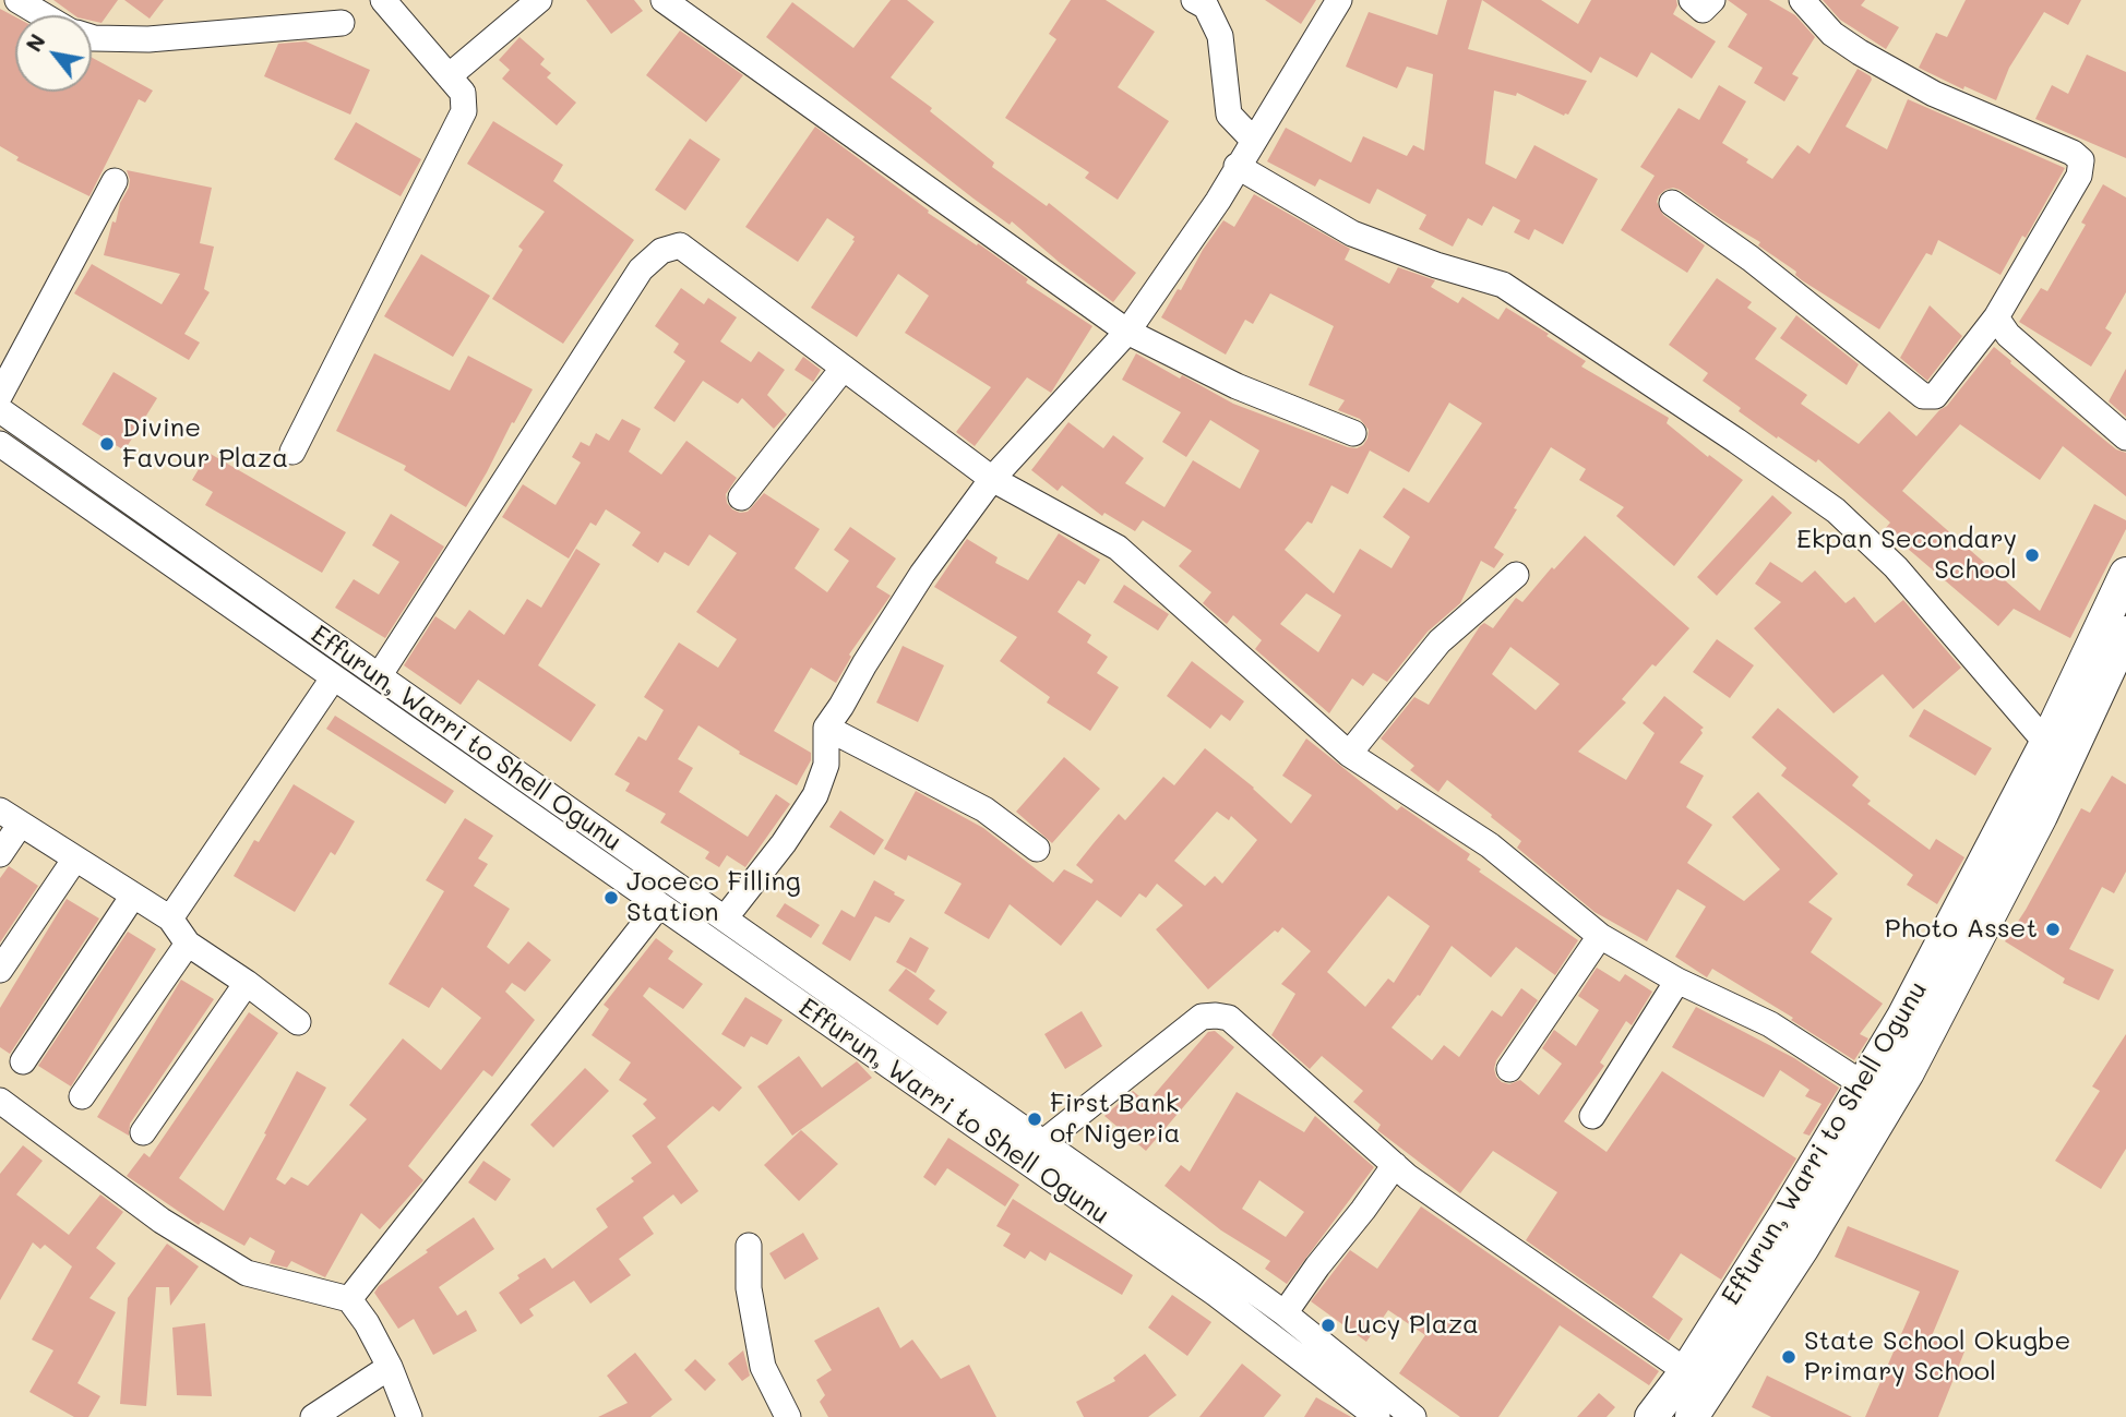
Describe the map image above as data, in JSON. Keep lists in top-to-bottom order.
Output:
{
  "streets": {
    "main road": ["Effurun, Warri to Shell Ogunu"]
  },
  "places": [
    "Divine Favour Plaza",
    "Ekpan Secondary School",
    "Joceco Filling Station",
    "Photo Asset",
    "First Bank of Nigeria",
    "Lucy Plaza",
    "State School Okugbe Primary School"
  ],
  "north": "top left"
}
